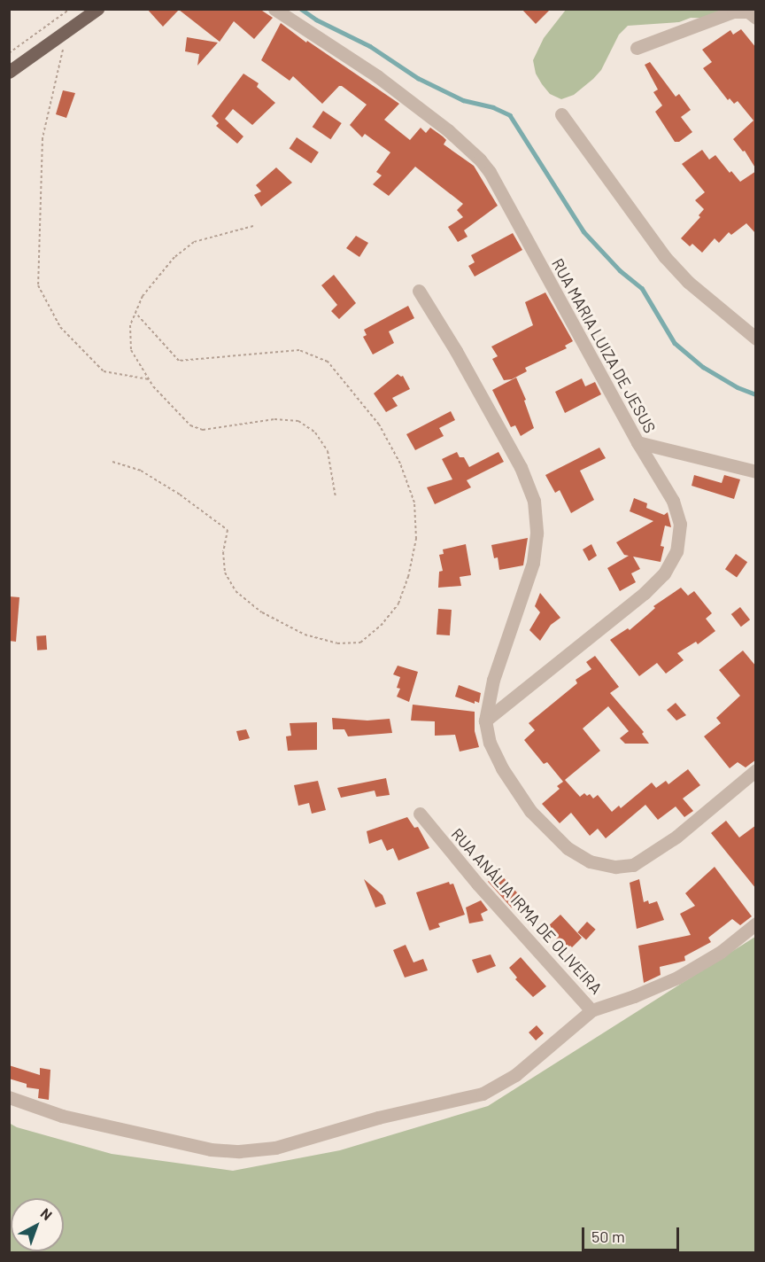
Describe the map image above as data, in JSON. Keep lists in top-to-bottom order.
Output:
{
  "streets": {
    "street": ["RUA MARIA LUIZA DE JESUS", "RUA ANÁLIA IRMA DE OLIVEIRA"]
  },
  "scale_bar": "50 m",
  "north": "top right"
}
